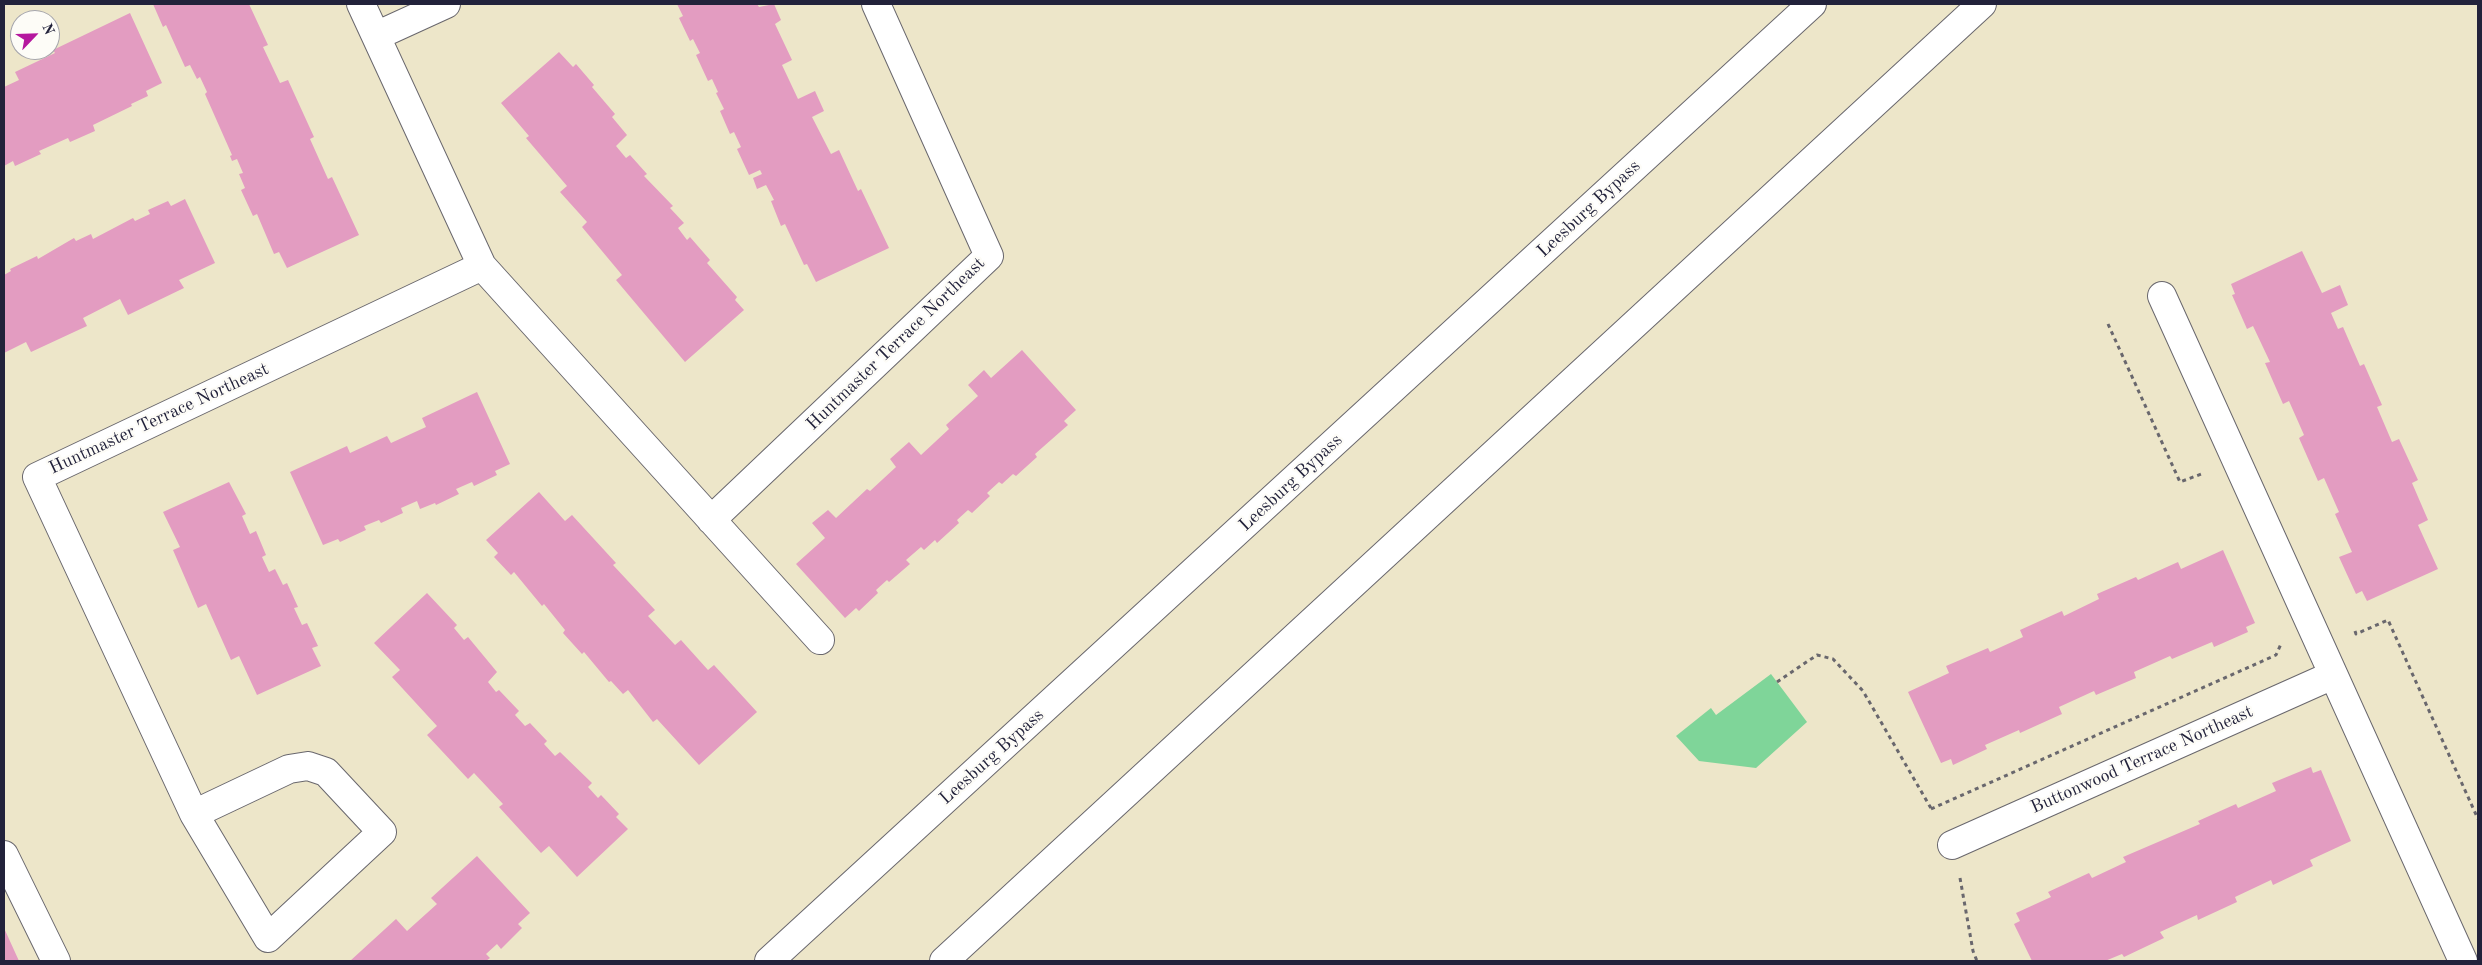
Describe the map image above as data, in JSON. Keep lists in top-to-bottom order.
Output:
{
  "streets": {
    "main road": ["Leesburg Bypass", "Huntmaster Terrace Northeast", "Buttonwood Terrace Northeast"]
  },
  "north": "top right"
}
